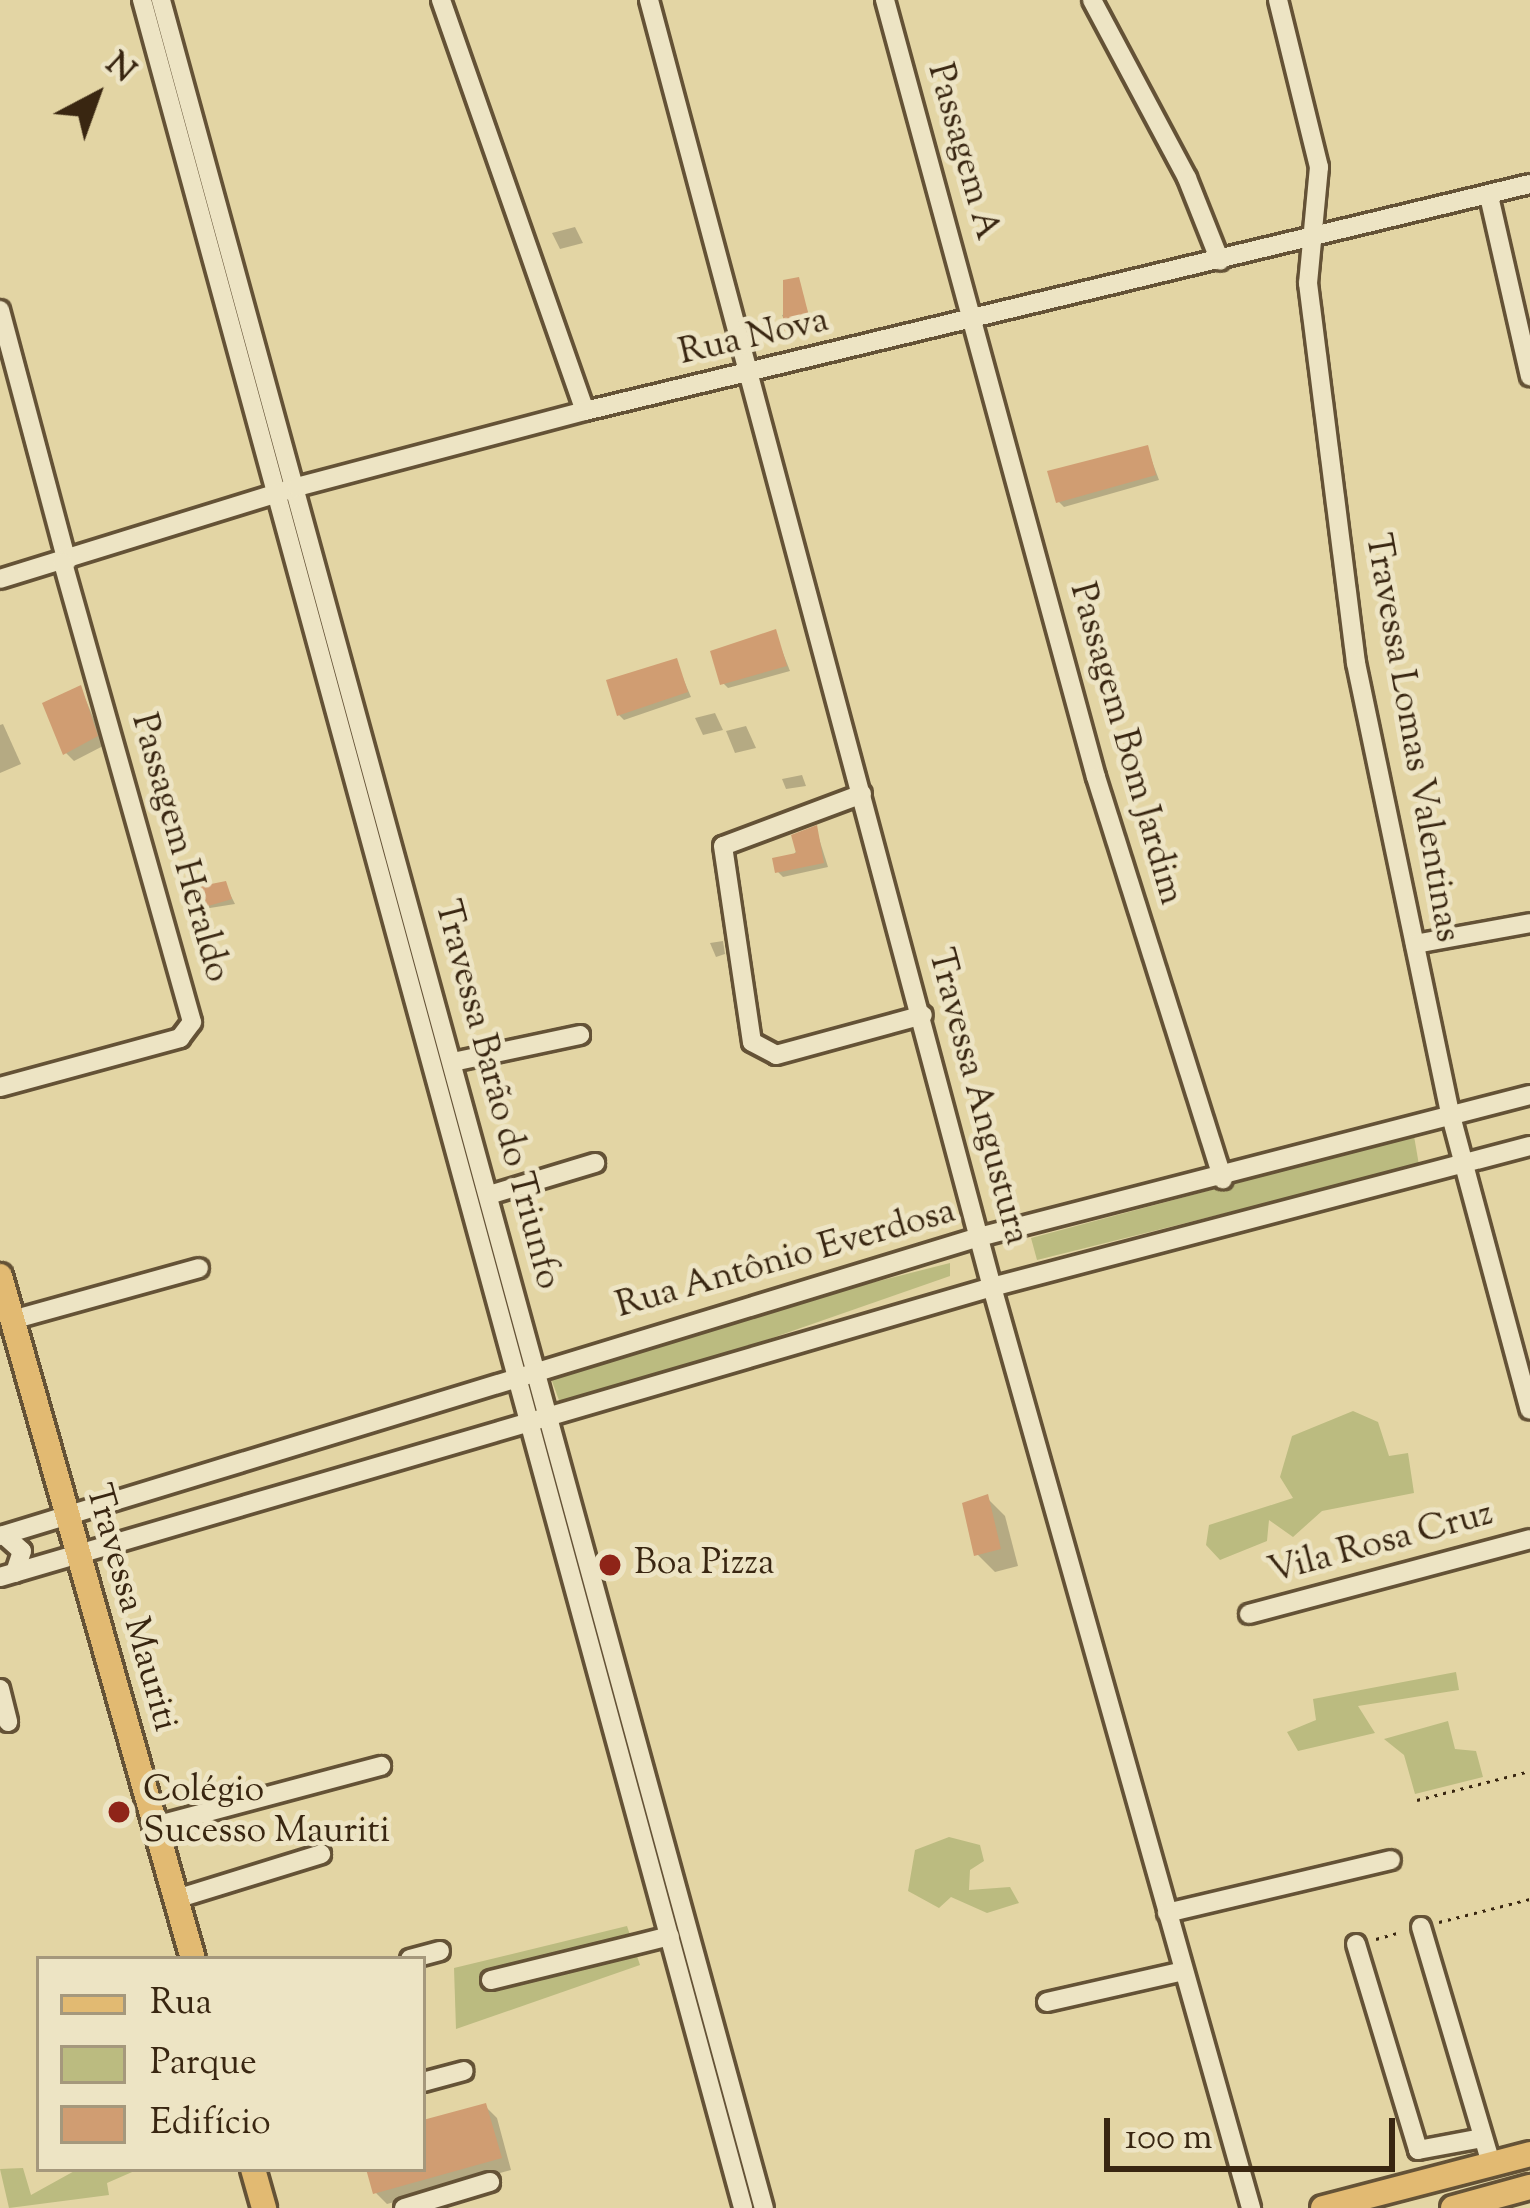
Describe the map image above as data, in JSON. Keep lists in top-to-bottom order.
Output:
{
  "streets": {
    "main road": ["Travessa Mauriti"],
    "street": [
      "Passagem A",
      "Rua Nova",
      "Travessa Lomas Valentinas",
      "Passagem Bom Jardim",
      "Passagem Heraldo",
      "Travessa Barão do Triunfo",
      "Travessa Angustura",
      "Rua Antônio Everdosa",
      "Vila Rosa Cruz"
    ]
  },
  "crossings": [
    ["Passagem A", "Rua Nova"],
    ["Passagem A", "Passagem Bom Jardim"],
    ["Rua Nova", "Travessa Lomas Valentinas"],
    ["Rua Nova", "Passagem Bom Jardim"],
    ["Rua Nova", "Passagem Heraldo"],
    ["Rua Nova", "Travessa Barão do Triunfo"],
    ["Rua Nova", "Travessa Angustura"],
    ["Travessa Lomas Valentinas", "Rua Antônio Everdosa"],
    ["Passagem Bom Jardim", "Rua Antônio Everdosa"],
    ["Travessa Barão do Triunfo", "Rua Antônio Everdosa"],
    ["Travessa Angustura", "Rua Antônio Everdosa"],
    ["Rua Antônio Everdosa", "Travessa Mauriti"]
  ],
  "places": ["Boa Pizza", "Colégio Sucesso Mauriti"],
  "legend": ["Rua", "Parque", "Edifício"],
  "scale_bar": "100 m",
  "north": "top right"
}
